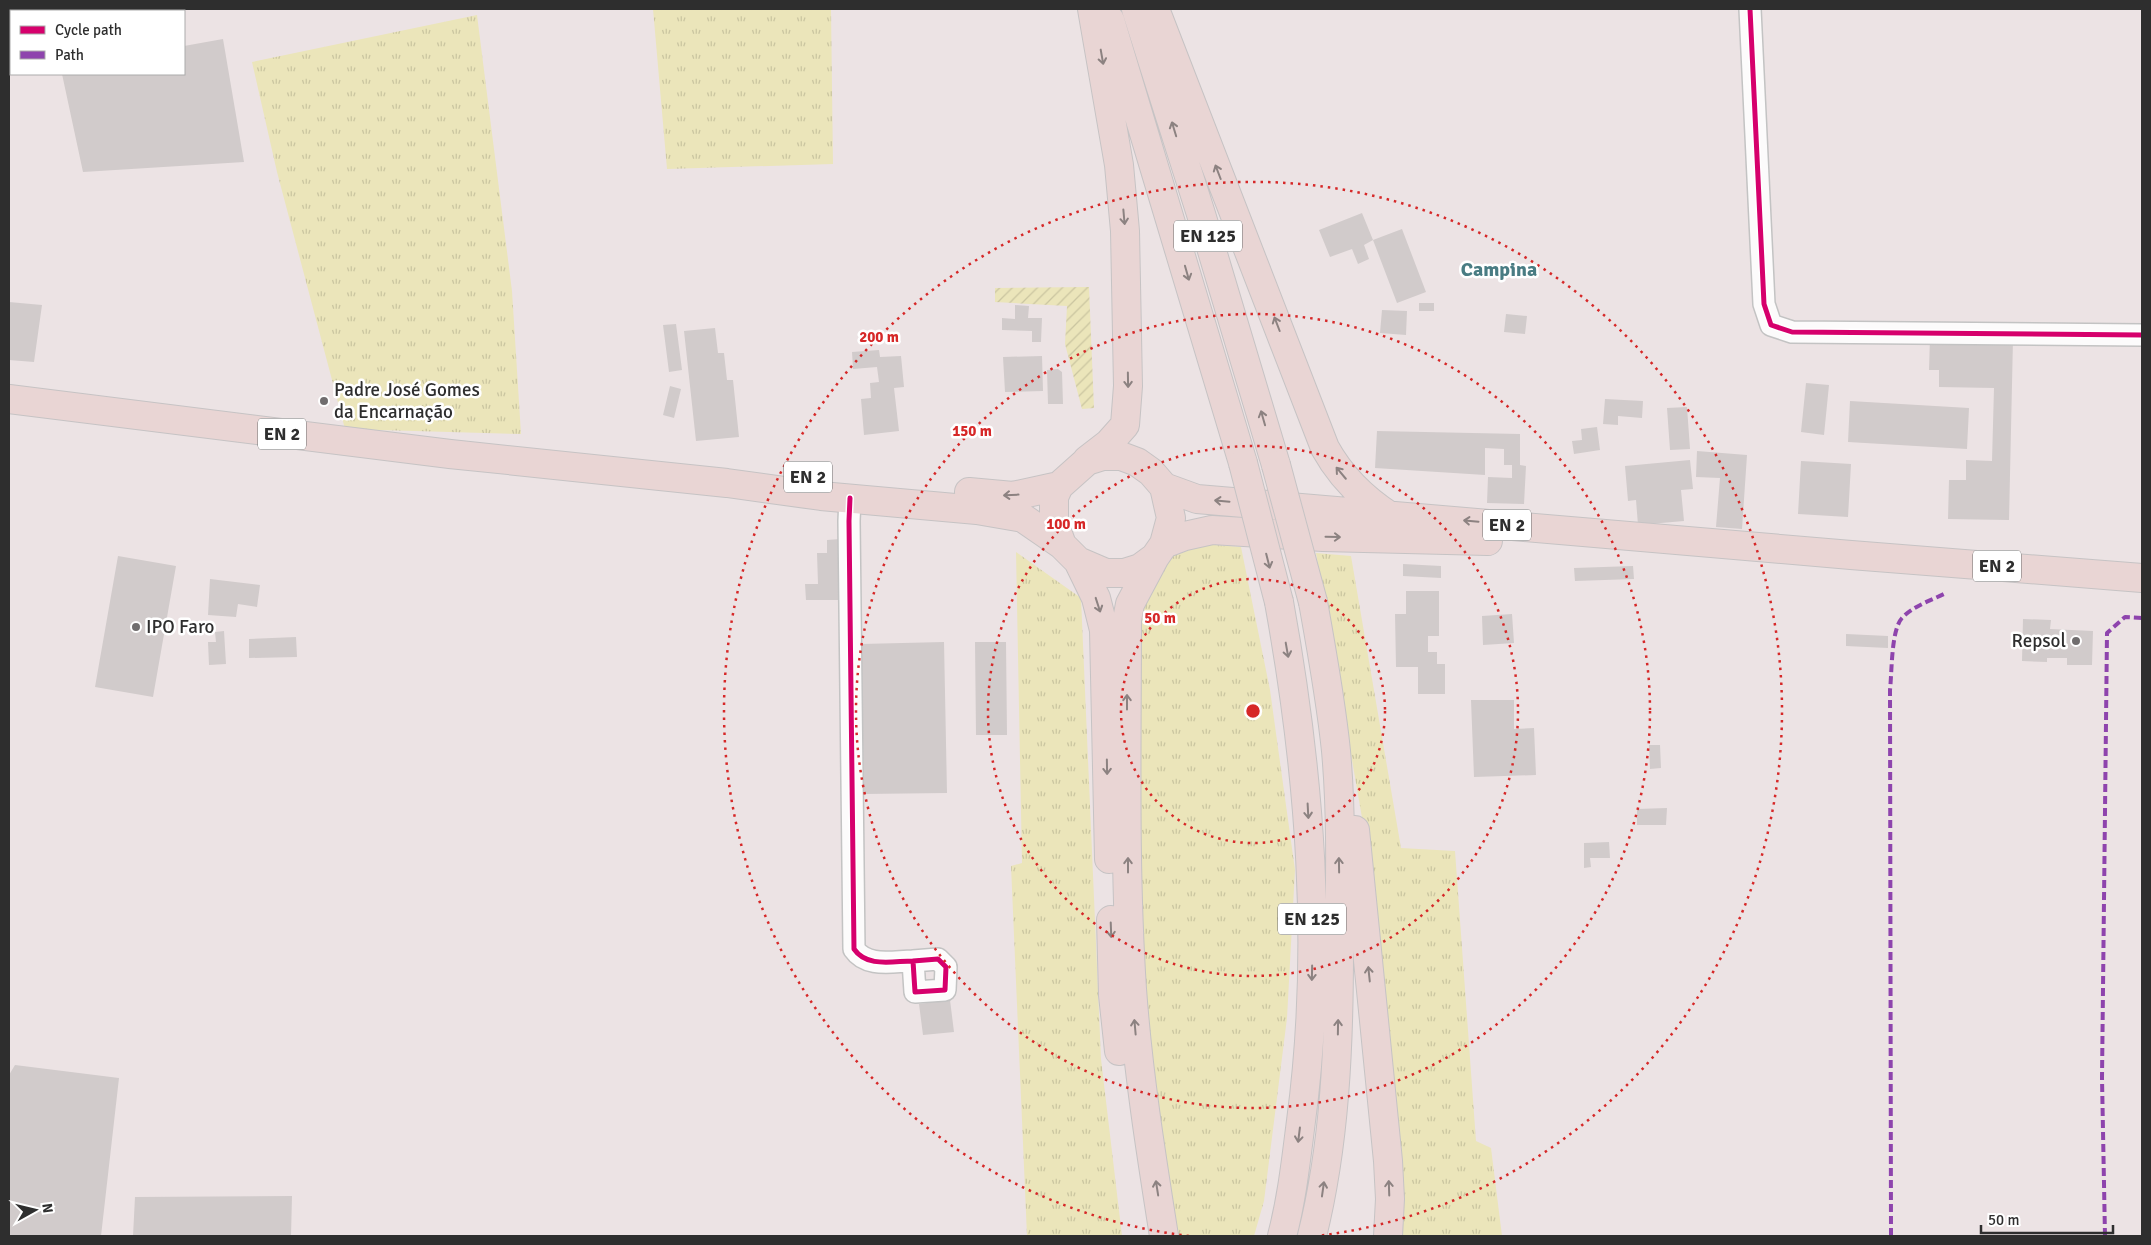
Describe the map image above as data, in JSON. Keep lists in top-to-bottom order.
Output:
{
  "streets": {
    "main road": ["EN 125", "EN 2"]
  },
  "districts": ["Campina"],
  "places": ["Padre José Gomes da Encarnação", "IPO Faro", "Repsol"],
  "legend": ["Cycle path", "Path"],
  "scale_bar": "50 m",
  "north": "right",
  "rings": [
    "200 m",
    "150 m",
    "100 m",
    "50 m"
  ]
}
